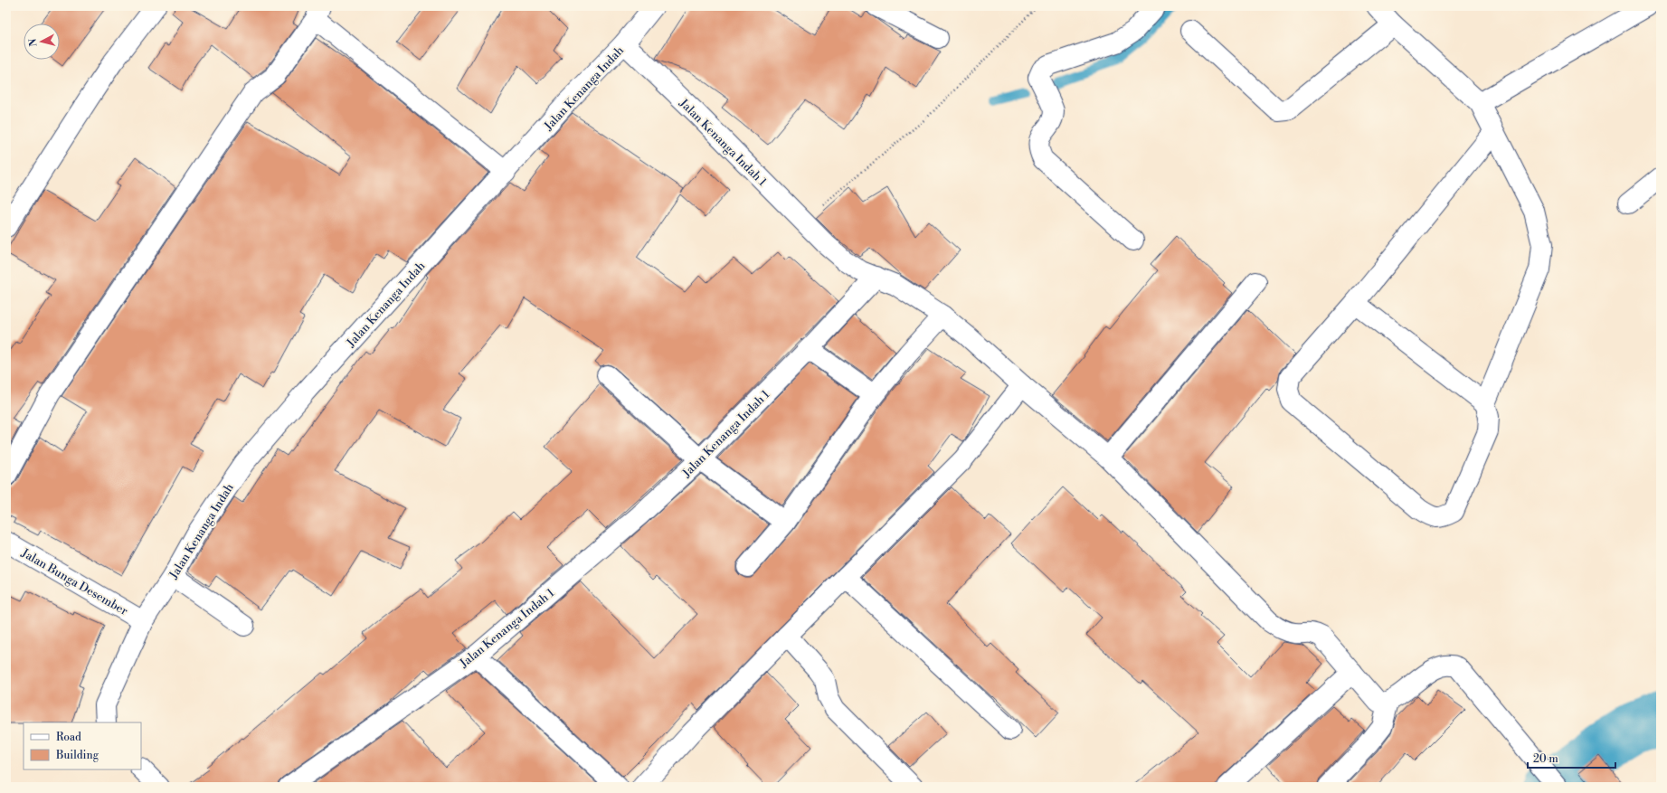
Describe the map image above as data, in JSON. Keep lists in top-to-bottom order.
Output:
{
  "streets": {
    "street": ["Jalan Kenanga Indah", "Jalan Kenanga Indah 1", "Jalan Bunga Desember"]
  },
  "crossings": [
    ["Jalan Kenanga Indah", "Jalan Kenanga Indah 1"],
    ["Jalan Kenanga Indah", "Jalan Bunga Desember"]
  ],
  "legend": ["Road", "Building"],
  "scale_bar": "20 m",
  "north": "left"
}
